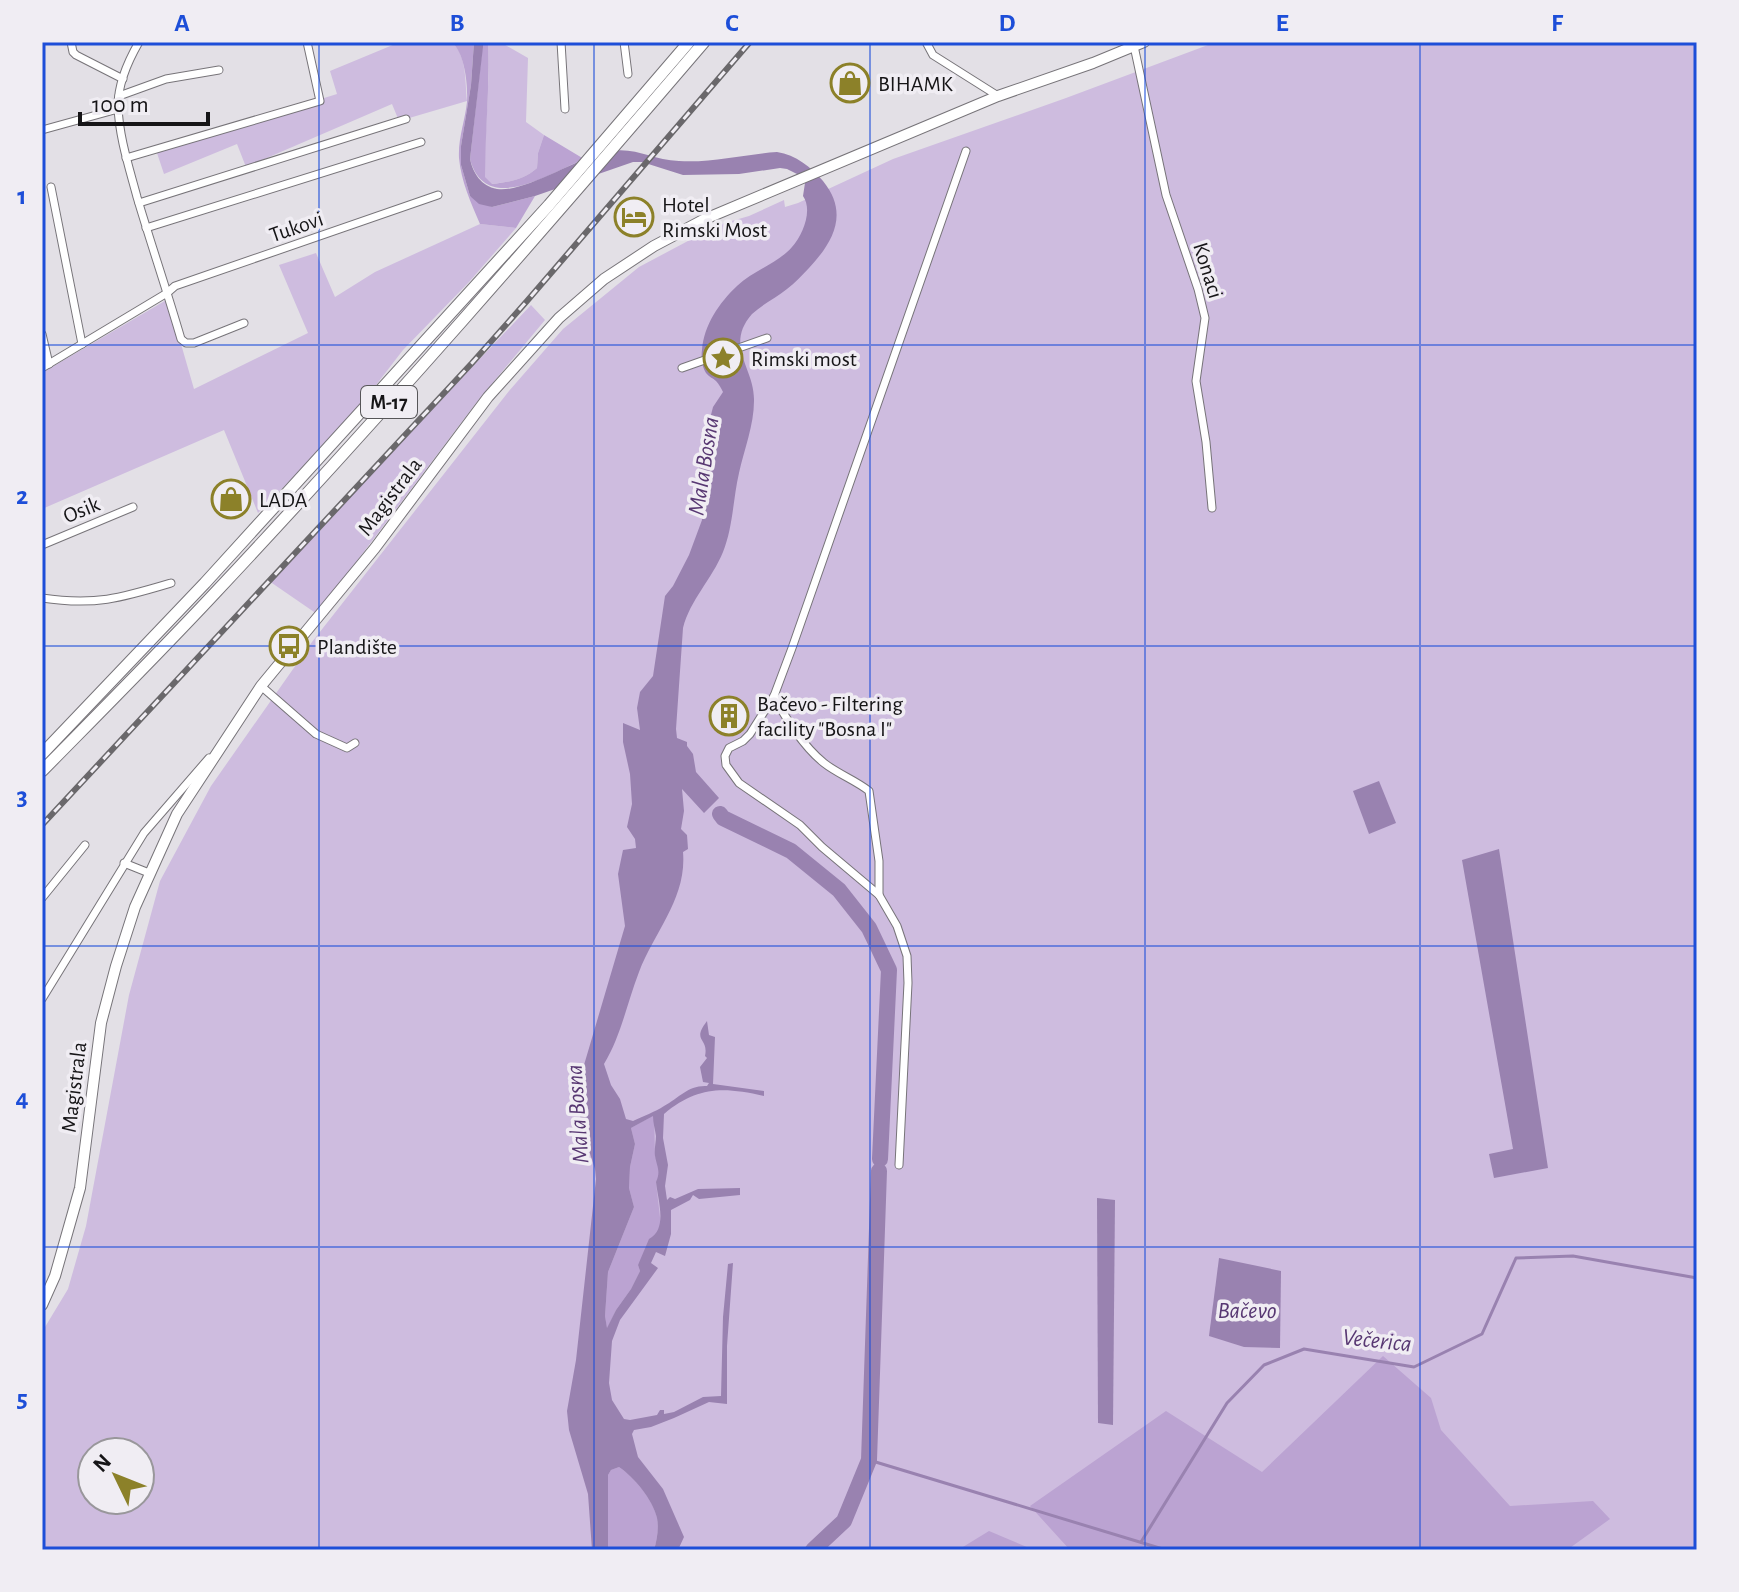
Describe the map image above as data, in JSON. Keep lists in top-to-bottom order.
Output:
{
  "streets": {
    "highway": ["M-17"],
    "main road": ["Magistrala"],
    "street": ["Tukovi", "Konaci", "Osik"]
  },
  "crossings": [
    ["Konaci", "Magistrala"]
  ],
  "water": ["Mala Bosna", "Bačevo", "Večerica"],
  "places": {
    "shop": ["BIHAMK", "LADA"],
    "hotel": ["Hotel Rimski Most"],
    "place": ["Rimski most"],
    "bus stop": ["Plandište"],
    "building": ["Bačevo - Filtering facility \"Bosna I\""]
  },
  "scale_bar": "100 m",
  "north": "top left",
  "grid": {
    "columns": [
      "A",
      "B",
      "C",
      "D",
      "E",
      "F"
    ],
    "rows": [
      "1",
      "2",
      "3",
      "4",
      "5"
    ]
  }
}
